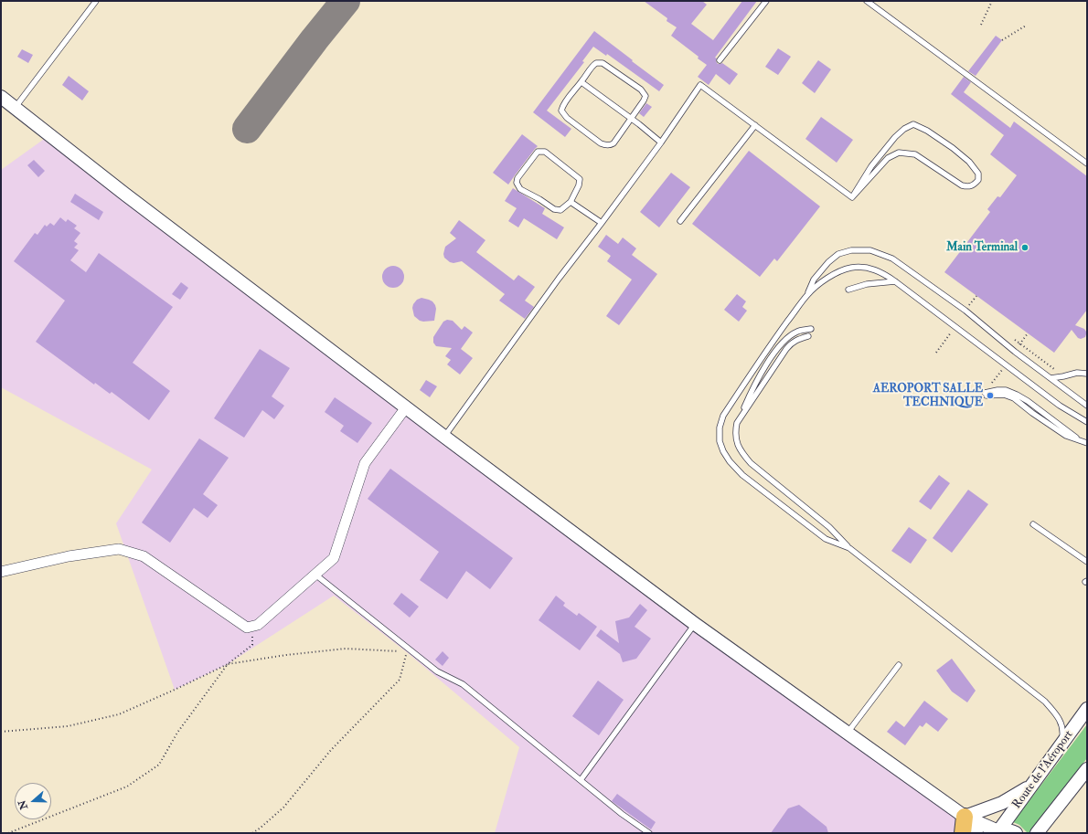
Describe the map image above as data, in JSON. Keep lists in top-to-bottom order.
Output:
{
  "streets": {
    "street": ["Route de l'Aéroport"]
  },
  "places": ["Main Terminal", "AEROPORT SALLE TECHNIQUE"],
  "north": "left"
}
